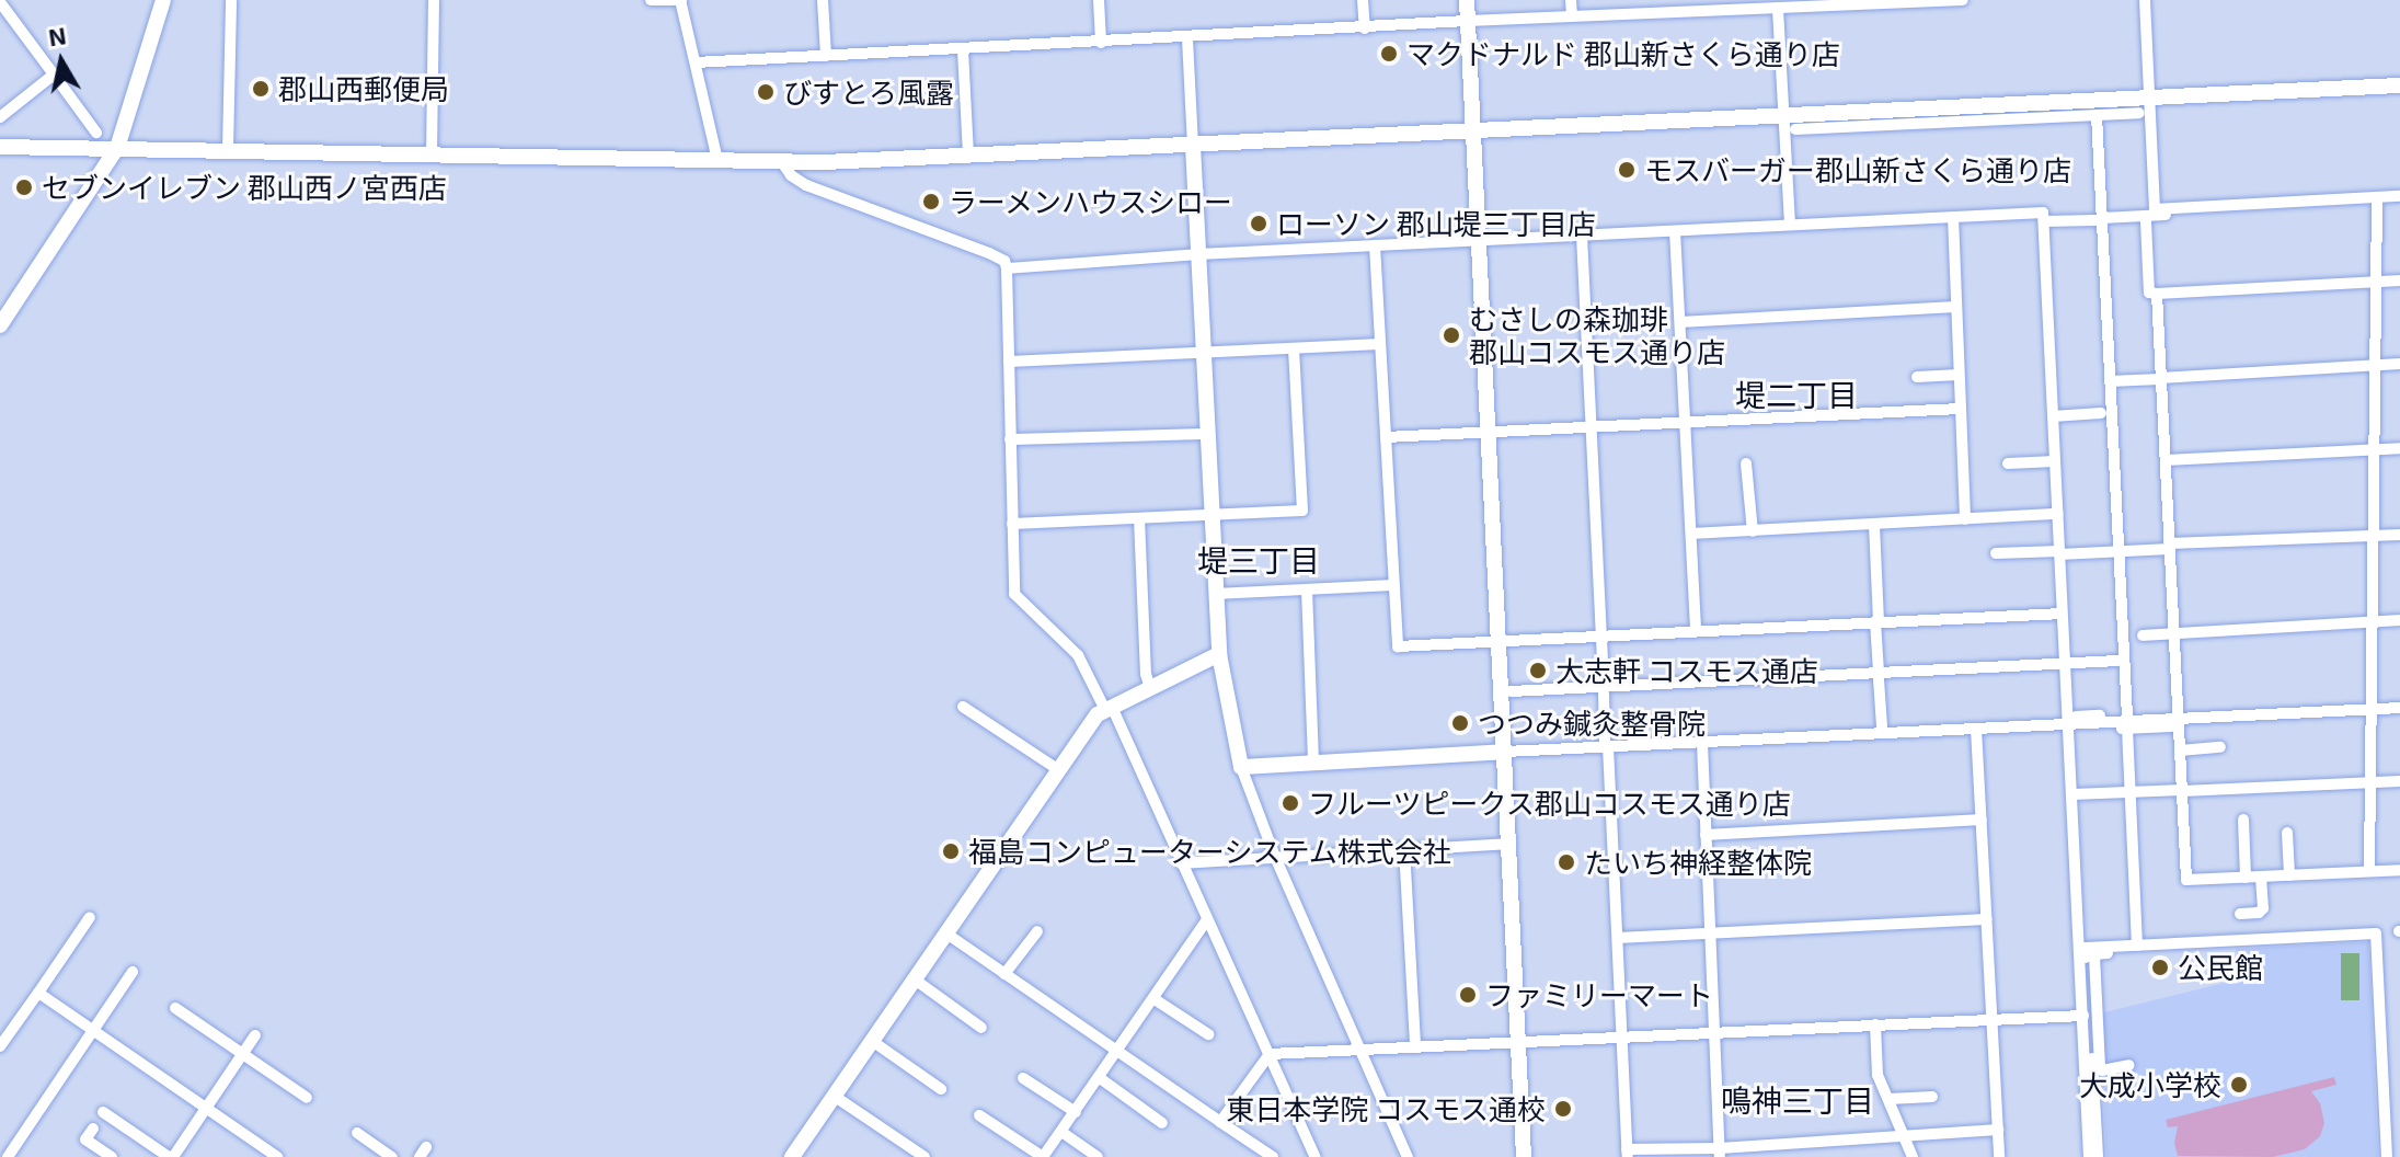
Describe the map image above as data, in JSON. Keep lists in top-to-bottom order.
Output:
{
  "districts": ["堤二丁目", "堤三丁目", "鳴神三丁目"],
  "places": [
    "マクドナルド 郡山新さくら通り店",
    "郡山西郵便局",
    "びすとろ風露",
    "モスバーガー郡山新さくら通り店",
    "セブンイレブン 郡山西ノ宮西店",
    "ラーメンハウスシロー",
    "ローソン 郡山堤三丁目店",
    "むさしの森珈琲 郡山コスモス通り店",
    "大志軒 コスモス通店",
    "つつみ鍼灸整骨院",
    "フルーツピークス郡山コスモス通り店",
    "福島コンピューターシステム株式会社",
    "たいち神経整体院",
    "公民館",
    "ファミリーマート",
    "大成小学校",
    "東日本学院 コスモス通校"
  ],
  "north": "top"
}
